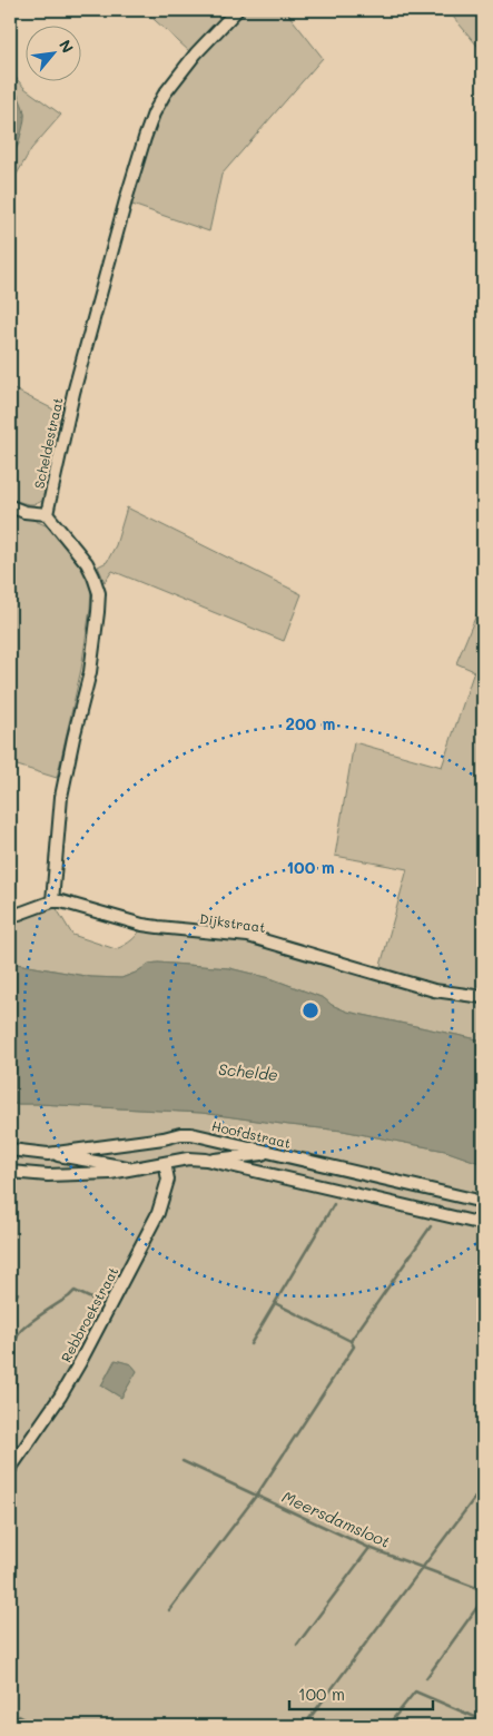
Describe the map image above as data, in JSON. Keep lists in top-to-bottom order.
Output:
{
  "streets": {
    "street": [
      "Scheldestraat",
      "Dijkstraat",
      "Hoofdstraat",
      "Rebbroekstraat"
    ]
  },
  "water": ["Schelde", "Meersdamsloot"],
  "scale_bar": "100 m",
  "north": "top right",
  "rings": ["200 m", "100 m"]
}
